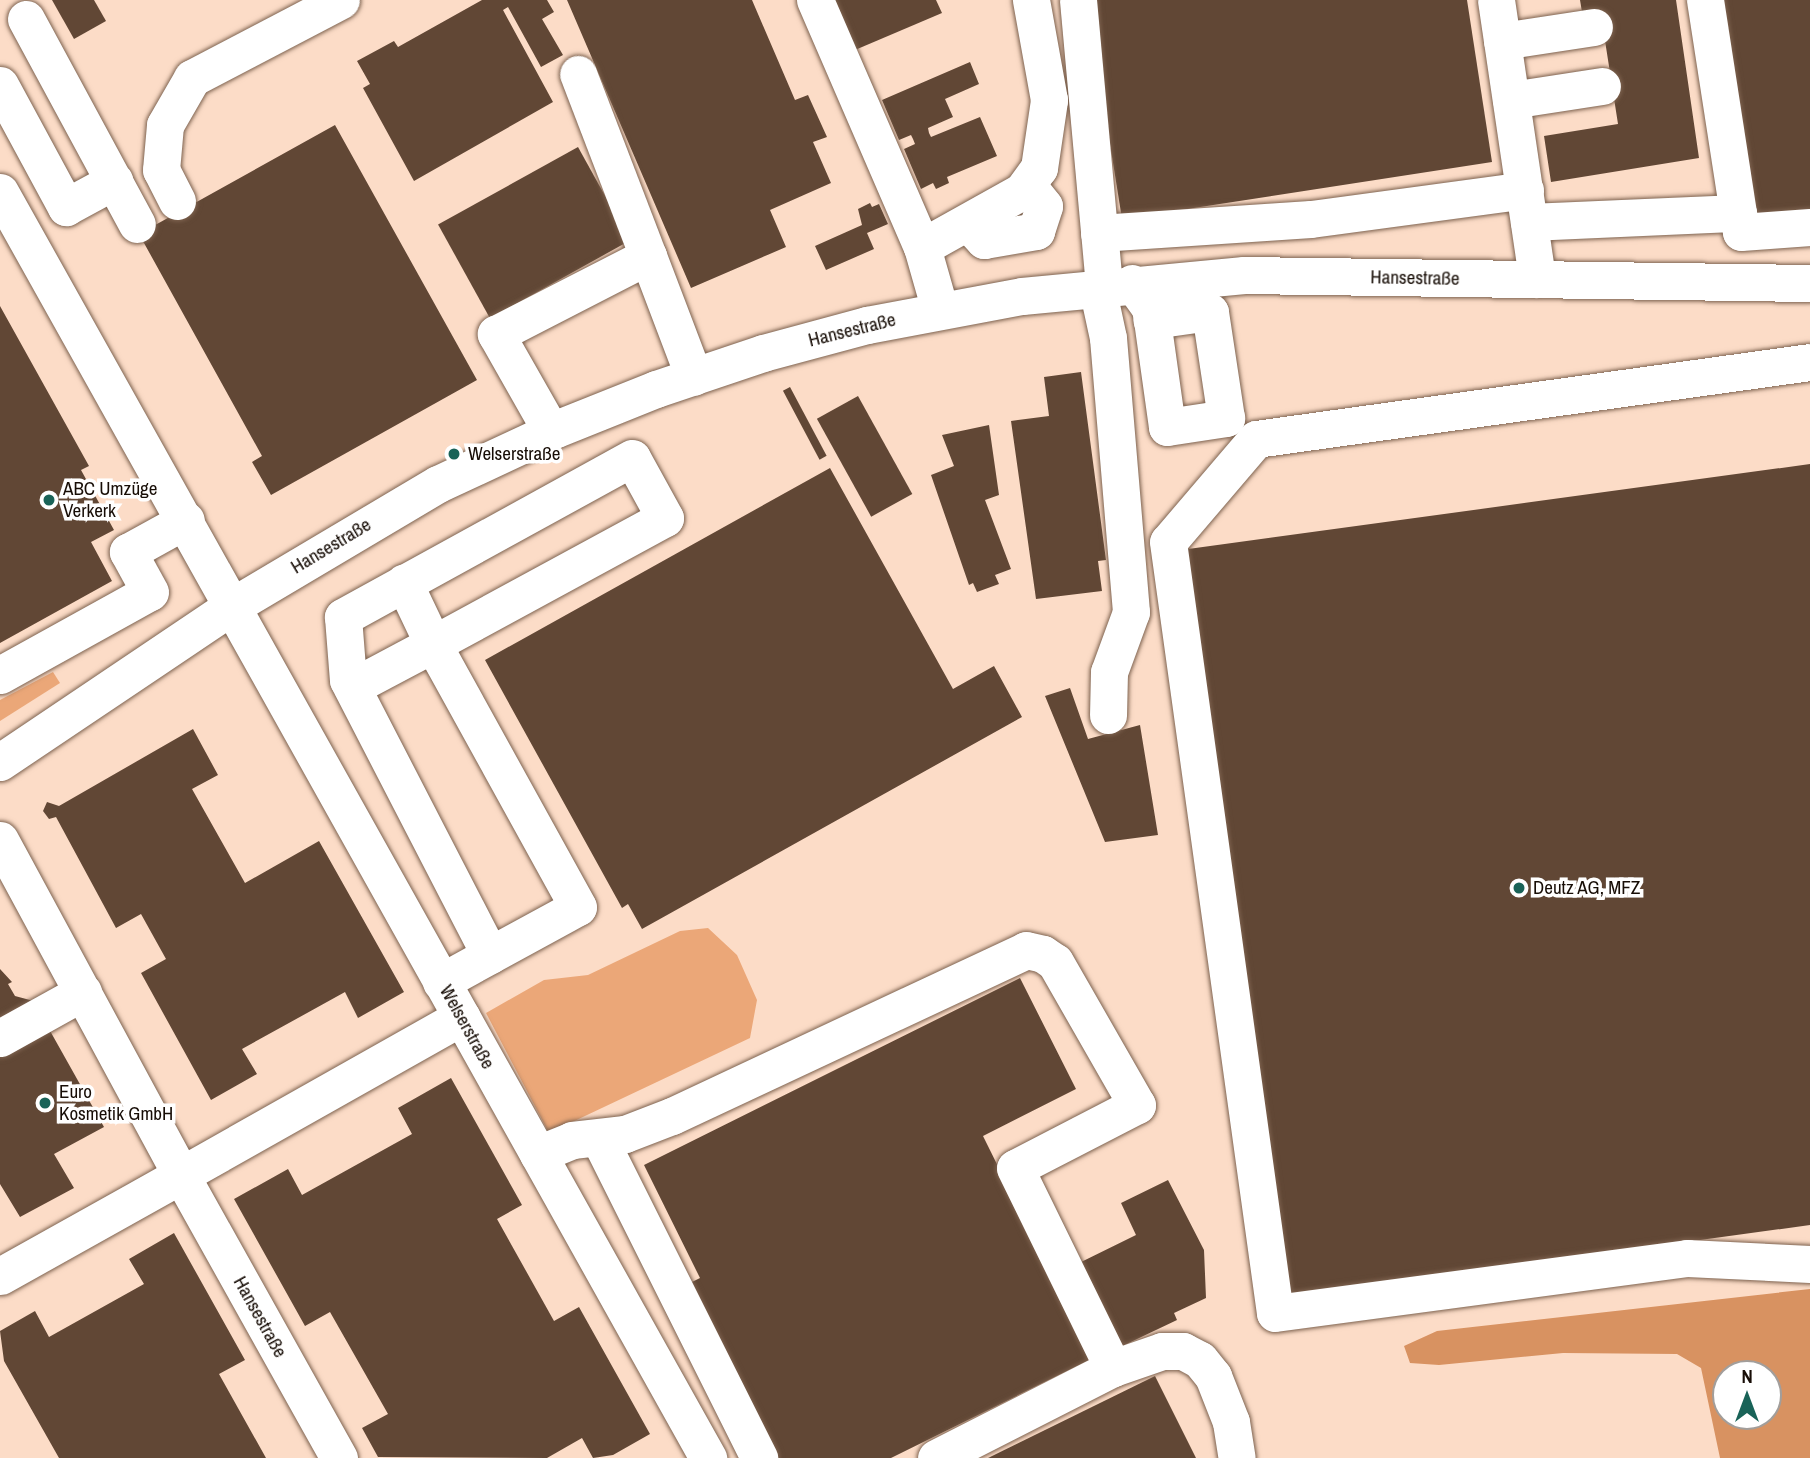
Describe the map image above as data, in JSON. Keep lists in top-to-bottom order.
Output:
{
  "streets": {
    "street": ["Hansestraße", "Welserstraße"]
  },
  "crossings": [
    ["Hansestraße", "Welserstraße"]
  ],
  "places": [
    "Welserstraße",
    "ABC Umzüge Verkerk",
    "Deutz AG, MFZ",
    "Euro Kosmetik GmbH"
  ],
  "north": "top"
}
